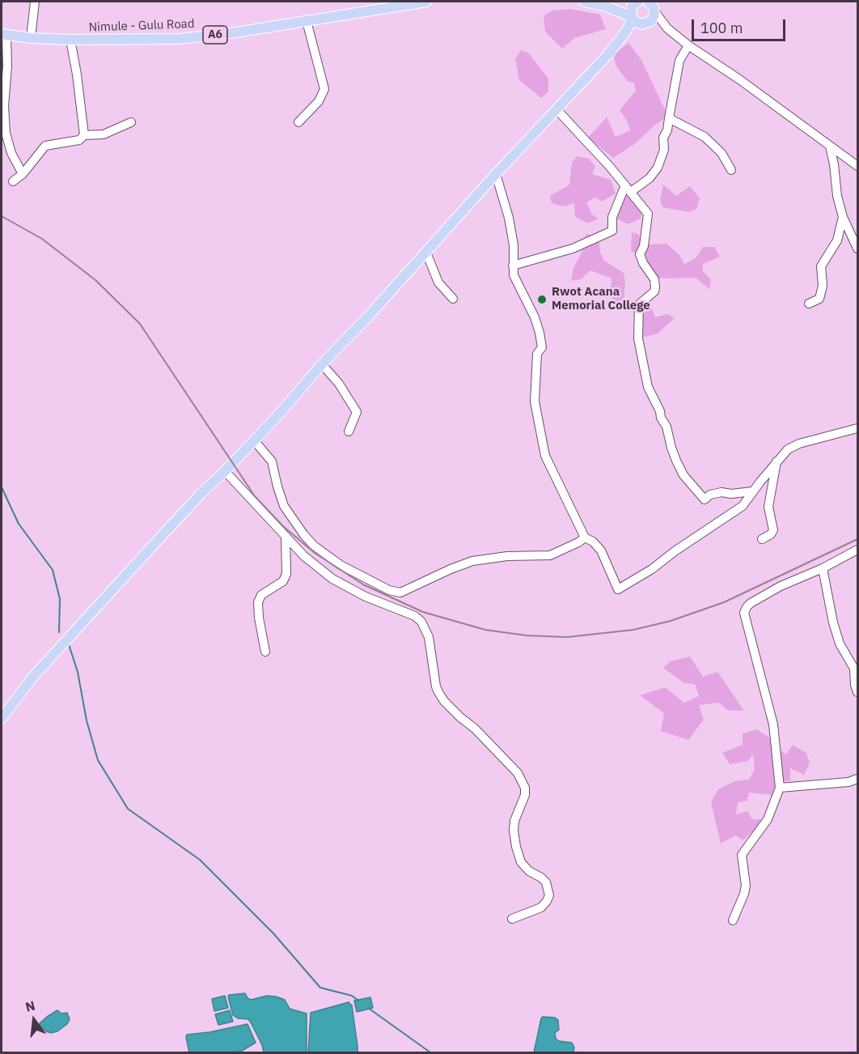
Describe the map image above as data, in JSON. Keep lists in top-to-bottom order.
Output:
{
  "streets": {
    "main road": ["Nimule - Gulu Road", "A6"]
  },
  "places": ["Rwot Acana Memorial College"],
  "scale_bar": "100 m",
  "north": "top"
}
